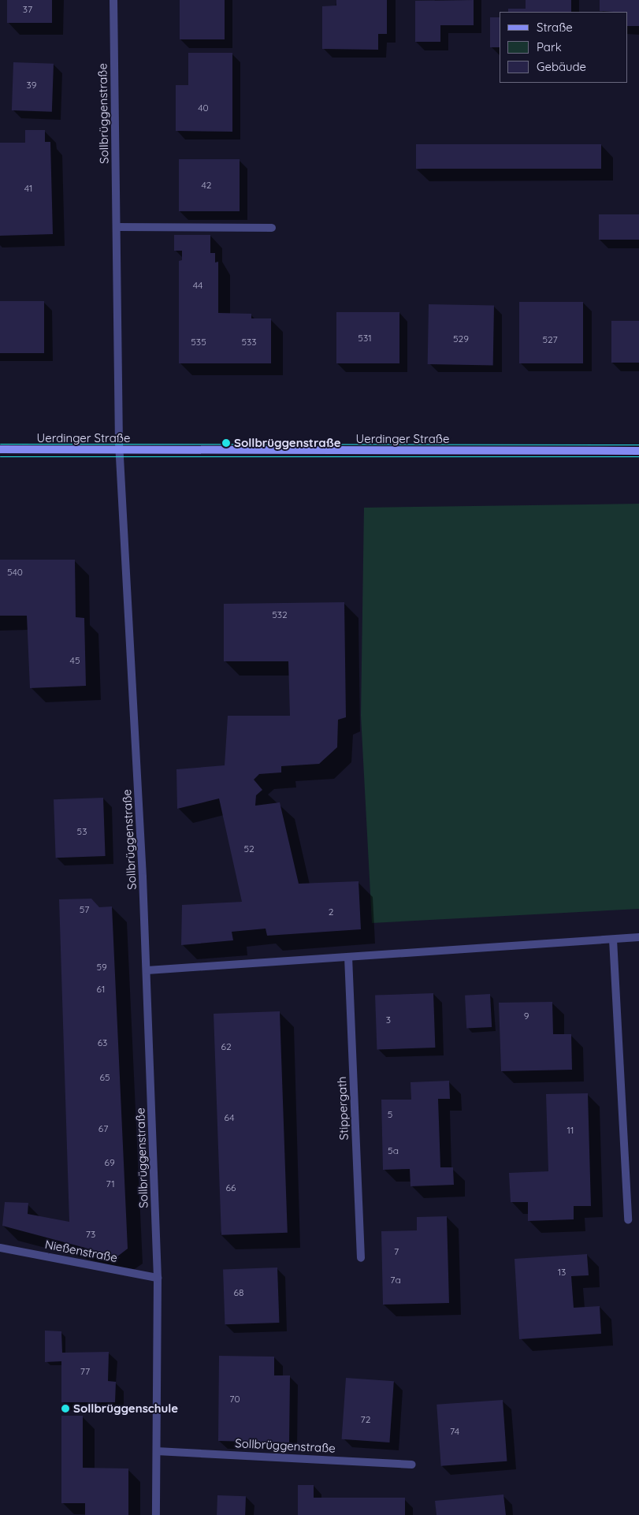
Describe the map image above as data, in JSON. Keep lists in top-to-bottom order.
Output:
{
  "streets": {
    "main road": ["Uerdinger Straße"],
    "street": ["Sollbrüggenstraße", "Stippergath", "Nießenstraße"]
  },
  "crossings": [
    ["Sollbrüggenstraße", "Uerdinger Straße"],
    ["Sollbrüggenstraße", "Nießenstraße"]
  ],
  "places": ["Sollbrüggenstraße", "Sollbrüggenschule"],
  "house_numbers": [
    "37",
    "39",
    "40",
    "42",
    "41",
    "44",
    "531",
    "529",
    "527",
    "535",
    "533",
    "540",
    "532",
    "45",
    "53",
    "52",
    "57",
    "2",
    "59",
    "61",
    "9",
    "3",
    "63",
    "62",
    "65",
    "5",
    "64",
    "67",
    "11",
    "5a",
    "69",
    "71",
    "66",
    "73",
    "7",
    "13",
    "7a",
    "68",
    "77",
    "70",
    "72",
    "74"
  ],
  "legend": ["Straße", "Park", "Gebäude"]
}
